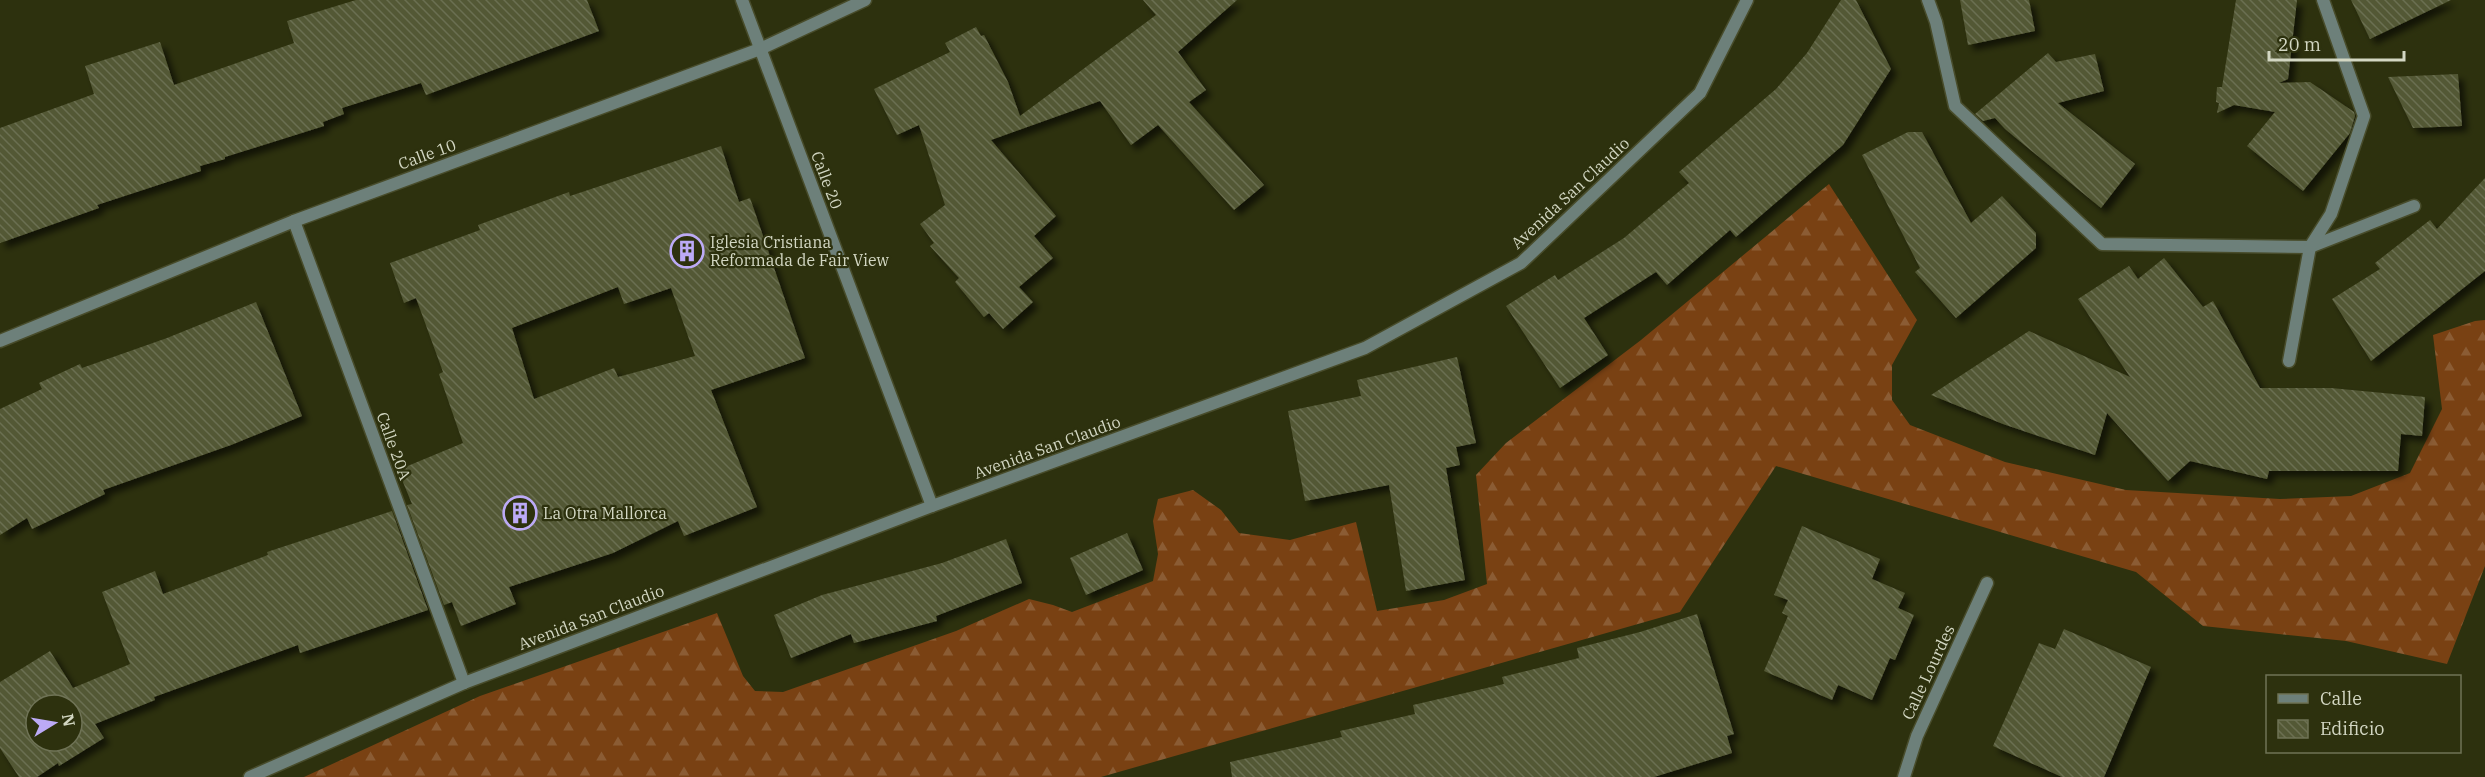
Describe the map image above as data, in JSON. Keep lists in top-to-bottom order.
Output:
{
  "streets": {
    "street": [
      "Calle 10",
      "Calle 20",
      "Avenida San Claudio",
      "Calle 20A",
      "Calle Lourdes"
    ]
  },
  "crossings": [
    ["Calle 10", "Calle 20"],
    ["Calle 10", "Calle 20A"],
    ["Calle 20", "Avenida San Claudio"],
    ["Avenida San Claudio", "Calle 20A"]
  ],
  "places": {
    "building": ["Iglesia Cristiana Reformada de Fair View", "La Otra Mallorca"]
  },
  "legend": ["Calle", "Edificio"],
  "scale_bar": "20 m",
  "north": "right"
}
